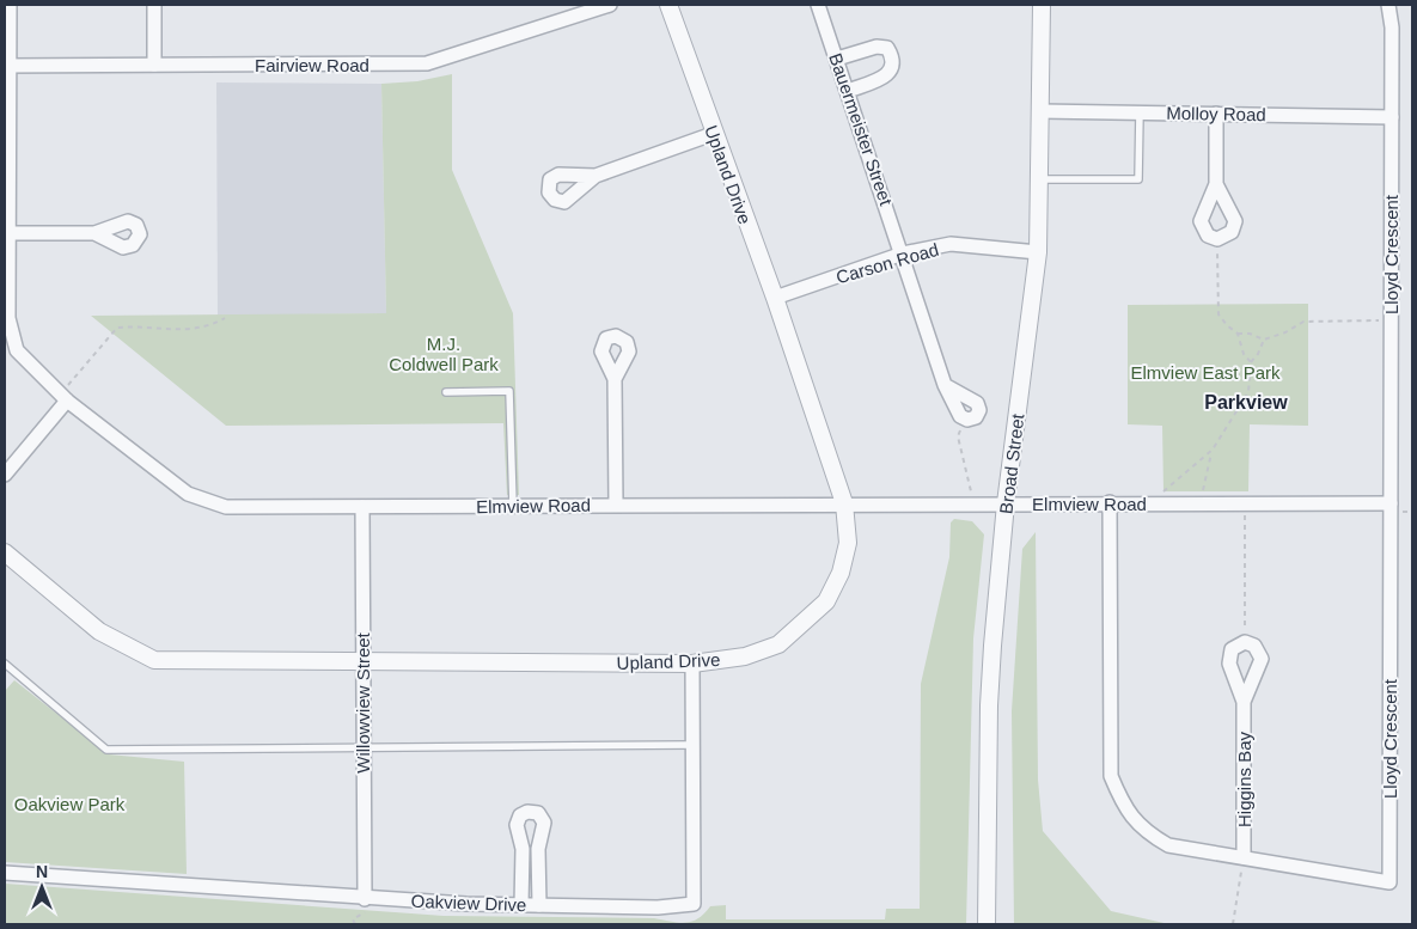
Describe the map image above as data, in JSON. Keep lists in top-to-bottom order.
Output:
{
  "streets": {
    "street": [
      "Fairview Road",
      "Molloy Road",
      "Bauermeister Street",
      "Upland Drive",
      "Lloyd Crescent",
      "Carson Road",
      "Broad Street",
      "Elmview Road",
      "Willowview Street",
      "Higgins Bay",
      "Oakview Drive"
    ]
  },
  "crossings": [
    ["Fairview Road", "Elmview Road"],
    ["Molloy Road", "Lloyd Crescent"],
    ["Molloy Road", "Broad Street"],
    ["Bauermeister Street", "Carson Road"],
    ["Upland Drive", "Carson Road"],
    ["Upland Drive", "Elmview Road"],
    ["Upland Drive", "Willowview Street"],
    ["Upland Drive", "Oakview Drive"],
    ["Lloyd Crescent", "Elmview Road"],
    ["Lloyd Crescent", "Higgins Bay"],
    ["Carson Road", "Broad Street"],
    ["Broad Street", "Elmview Road"],
    ["Elmview Road", "Willowview Street"],
    ["Willowview Street", "Oakview Drive"]
  ],
  "districts": ["Parkview"],
  "parks": ["M.J. Coldwell Park", "Elmview East Park", "Oakview Park"],
  "north": "top"
}
